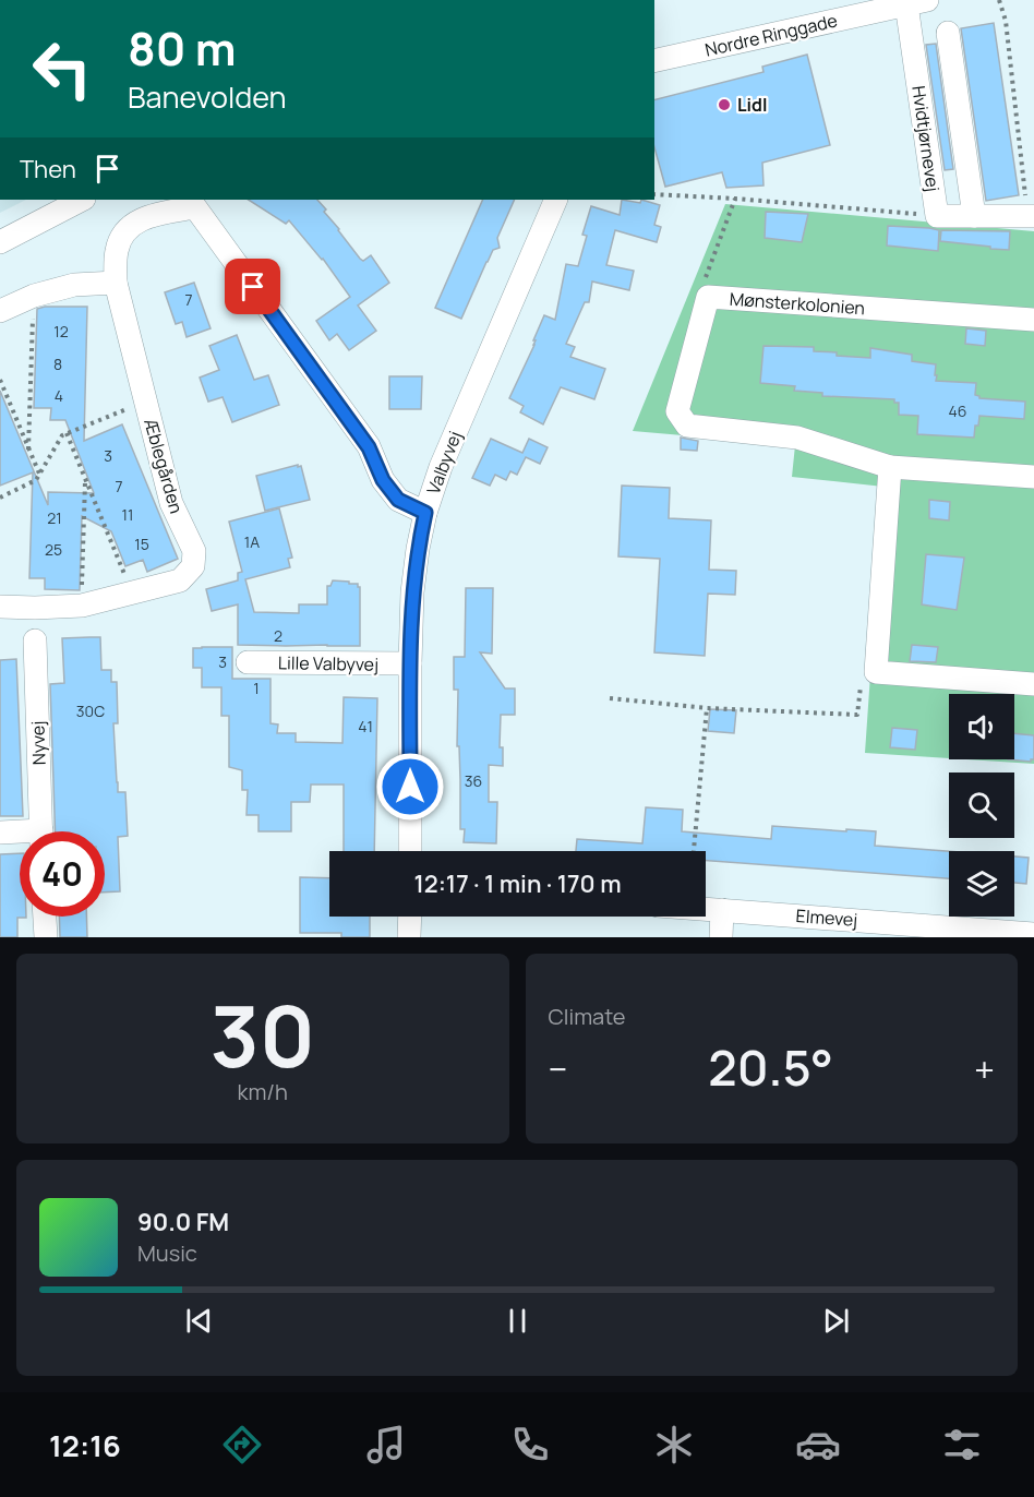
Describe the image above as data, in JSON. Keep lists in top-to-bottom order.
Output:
{
  "streets": {
    "street": [
      "Nordre Ringgade",
      "Hvidtjørnevej",
      "Mønsterkolonien",
      "Valbyvej",
      "Æblegården",
      "Lille Valbyvej",
      "Nyvej",
      "Elmevej"
    ]
  },
  "crossings": [
    ["Nordre Ringgade", "Hvidtjørnevej"],
    ["Valbyvej", "Æblegården"],
    ["Valbyvej", "Lille Valbyvej"]
  ],
  "places": ["Lidl"],
  "house_numbers": [
    "7",
    "12",
    "8",
    "4",
    "46",
    "3",
    "7",
    "11",
    "21",
    "1A",
    "15",
    "25",
    "2",
    "3",
    "1",
    "30C",
    "41",
    "36"
  ],
  "page": {
    "turn": ["80 m", "Banevolden"],
    "then": "Then",
    "limit": "40",
    "trip": "12:17 · 1 min · 170 m",
    "tile": [
      ["30", "km/h"],
      "Climate"
    ],
    "heat": ["−", "20.5°", "+"],
    "song": ["90.0 FM", "Music"],
    "tabs": "12:16"
  }
}
